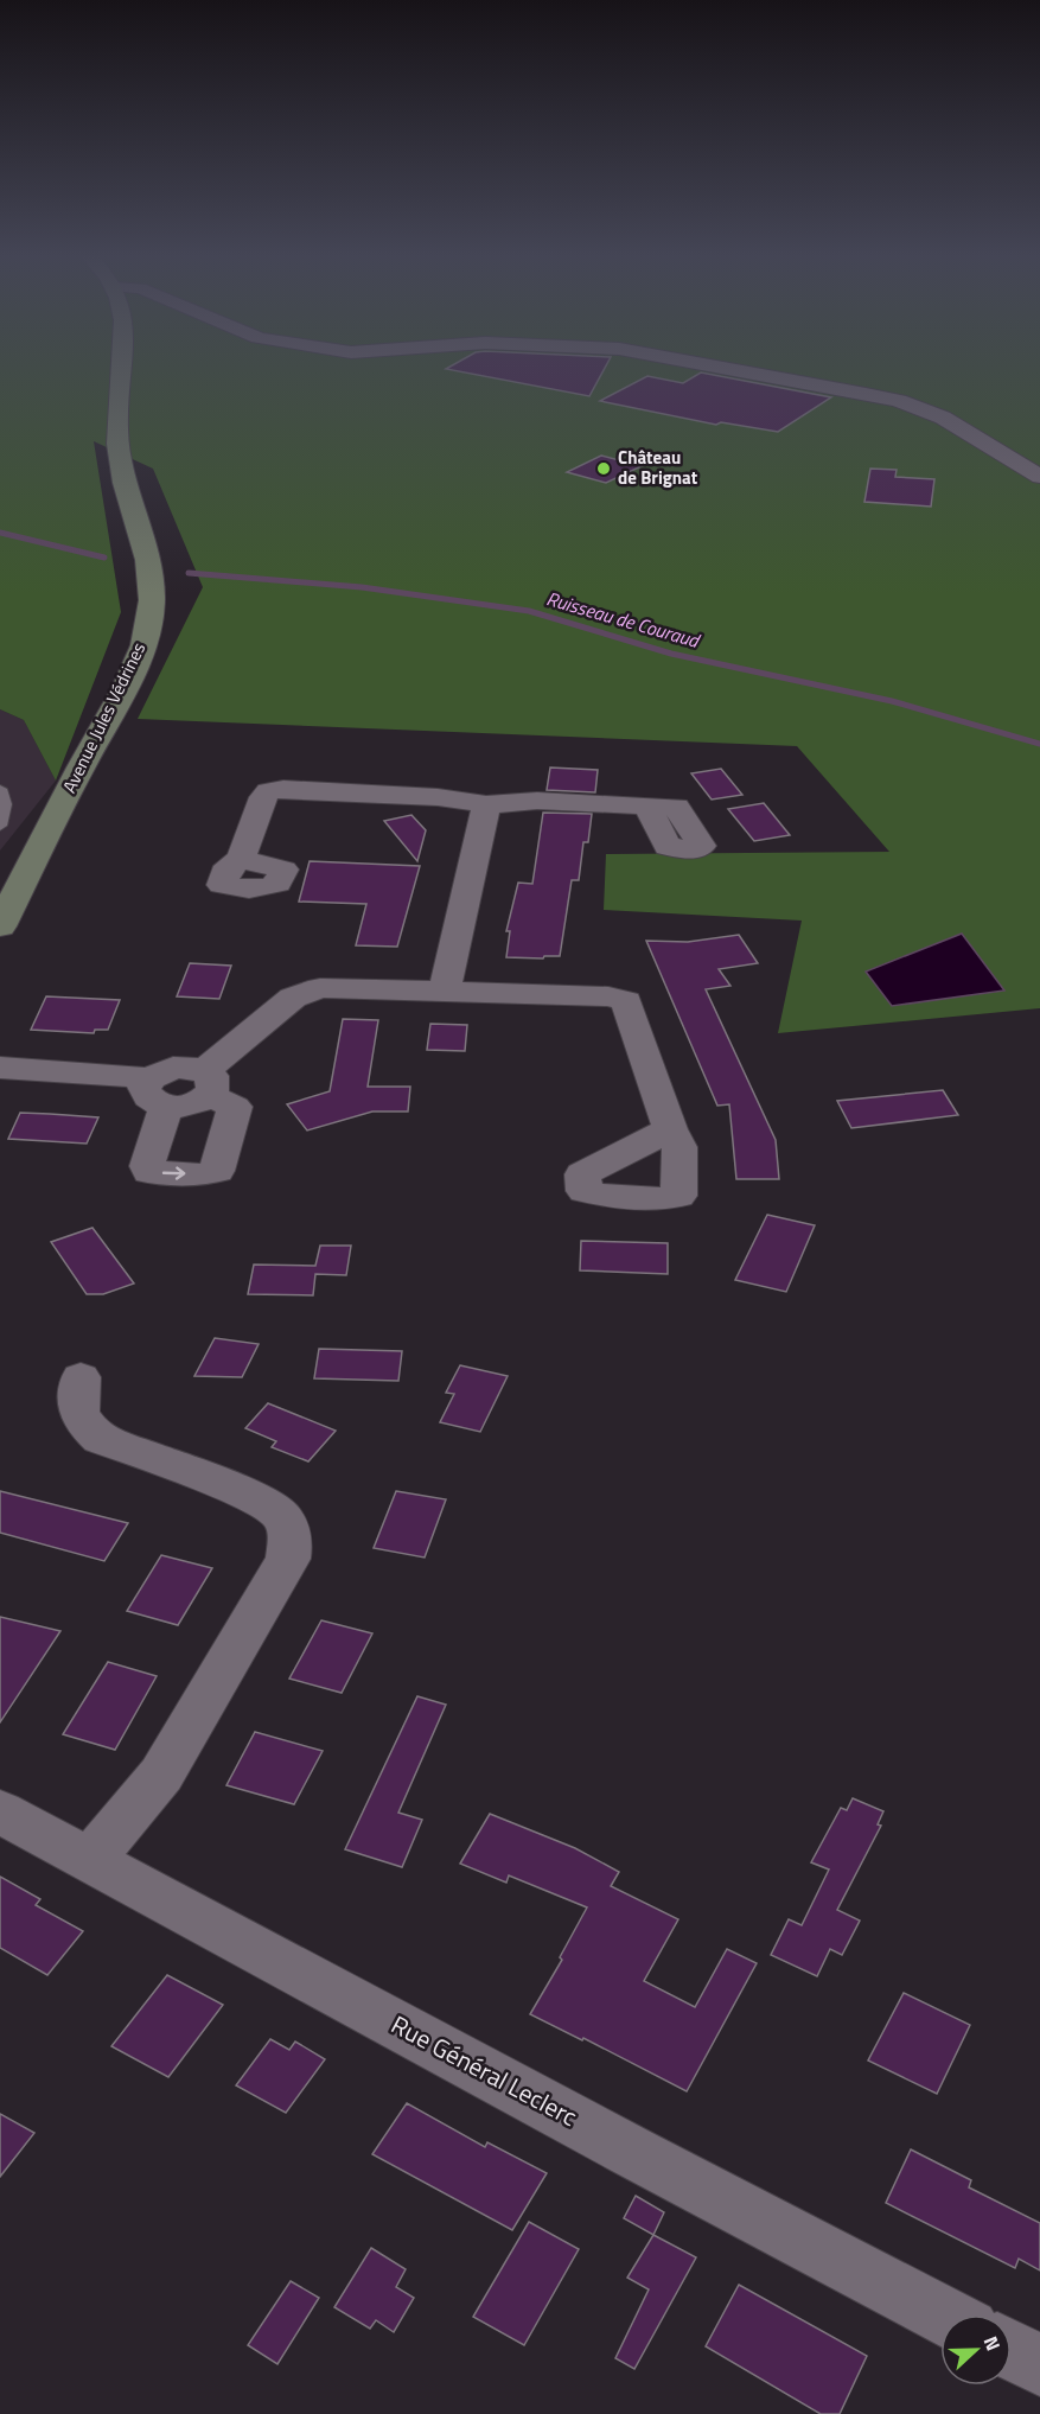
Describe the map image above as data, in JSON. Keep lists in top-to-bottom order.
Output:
{
  "streets": {
    "main road": ["Avenue Jules Védrines"],
    "street": ["Rue Général Leclerc"]
  },
  "water": ["Ruisseau de Couraud"],
  "places": ["Château de Brignat"],
  "north": "right"
}
